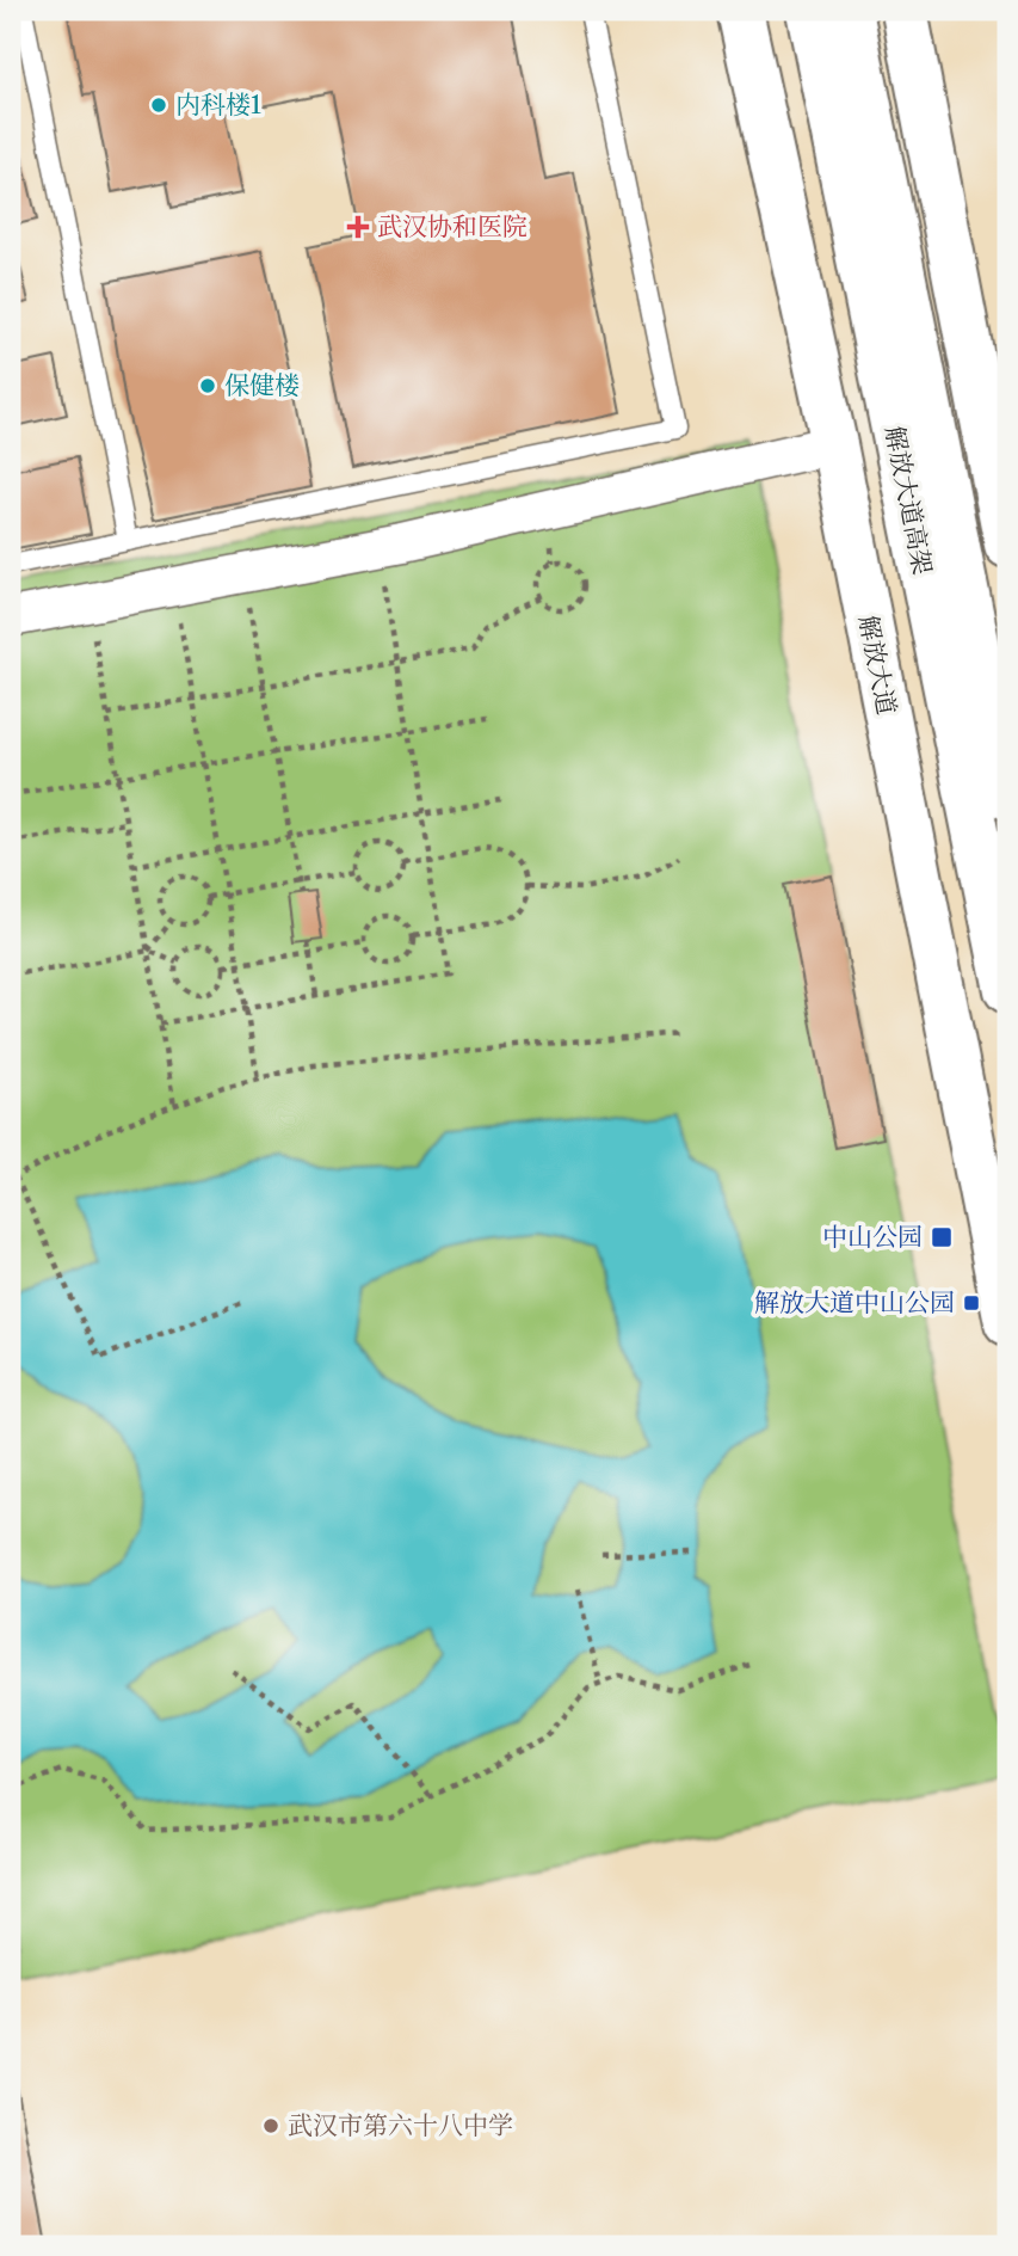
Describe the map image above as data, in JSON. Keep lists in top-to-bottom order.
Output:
{
  "streets": {
    "main road": ["解放大道高架", "解放大道"]
  },
  "places": {
    "other": ["内科楼1", "保健楼", "武汉市第六十八中学"],
    "health": ["武汉协和医院"],
    "transit": ["中山公园", "解放大道中山公园"]
  }
}
